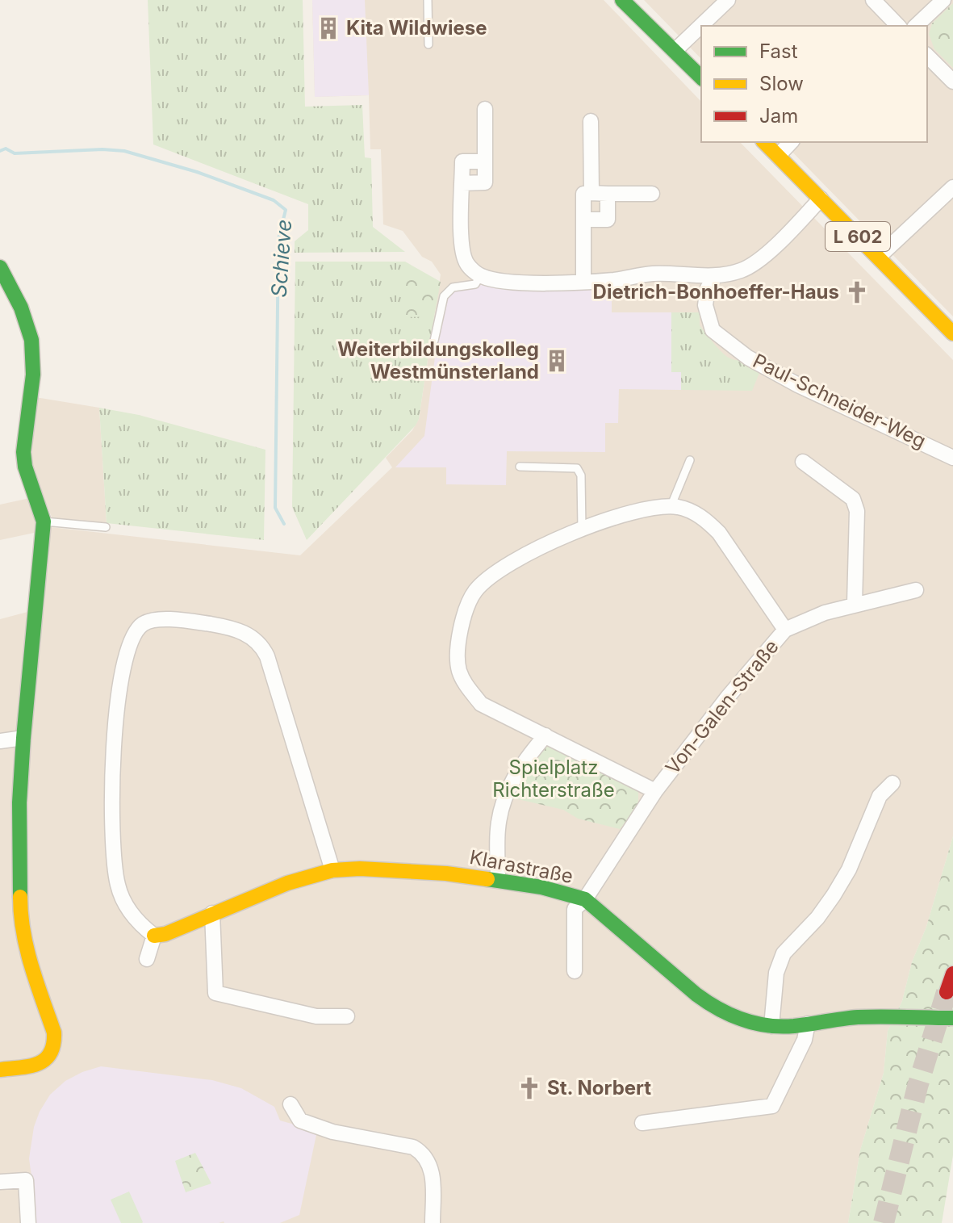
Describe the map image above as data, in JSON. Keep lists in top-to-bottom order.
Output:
{
  "streets": {
    "street": [
      "L 602",
      "Paul-Schneider-Weg",
      "Von-Galen-Straße",
      "Klarastraße"
    ]
  },
  "crossings": [
    ["Von-Galen-Straße", "Klarastraße"]
  ],
  "water": ["Schieve"],
  "parks": ["Spielplatz Richterstraße"],
  "places": {
    "building": ["Kita Wildwiese", "Weiterbildungskolleg Westmünsterland"],
    "church": ["Dietrich-Bonhoeffer-Haus", "St. Norbert"]
  },
  "legend": ["Fast", "Slow", "Jam"]
}
